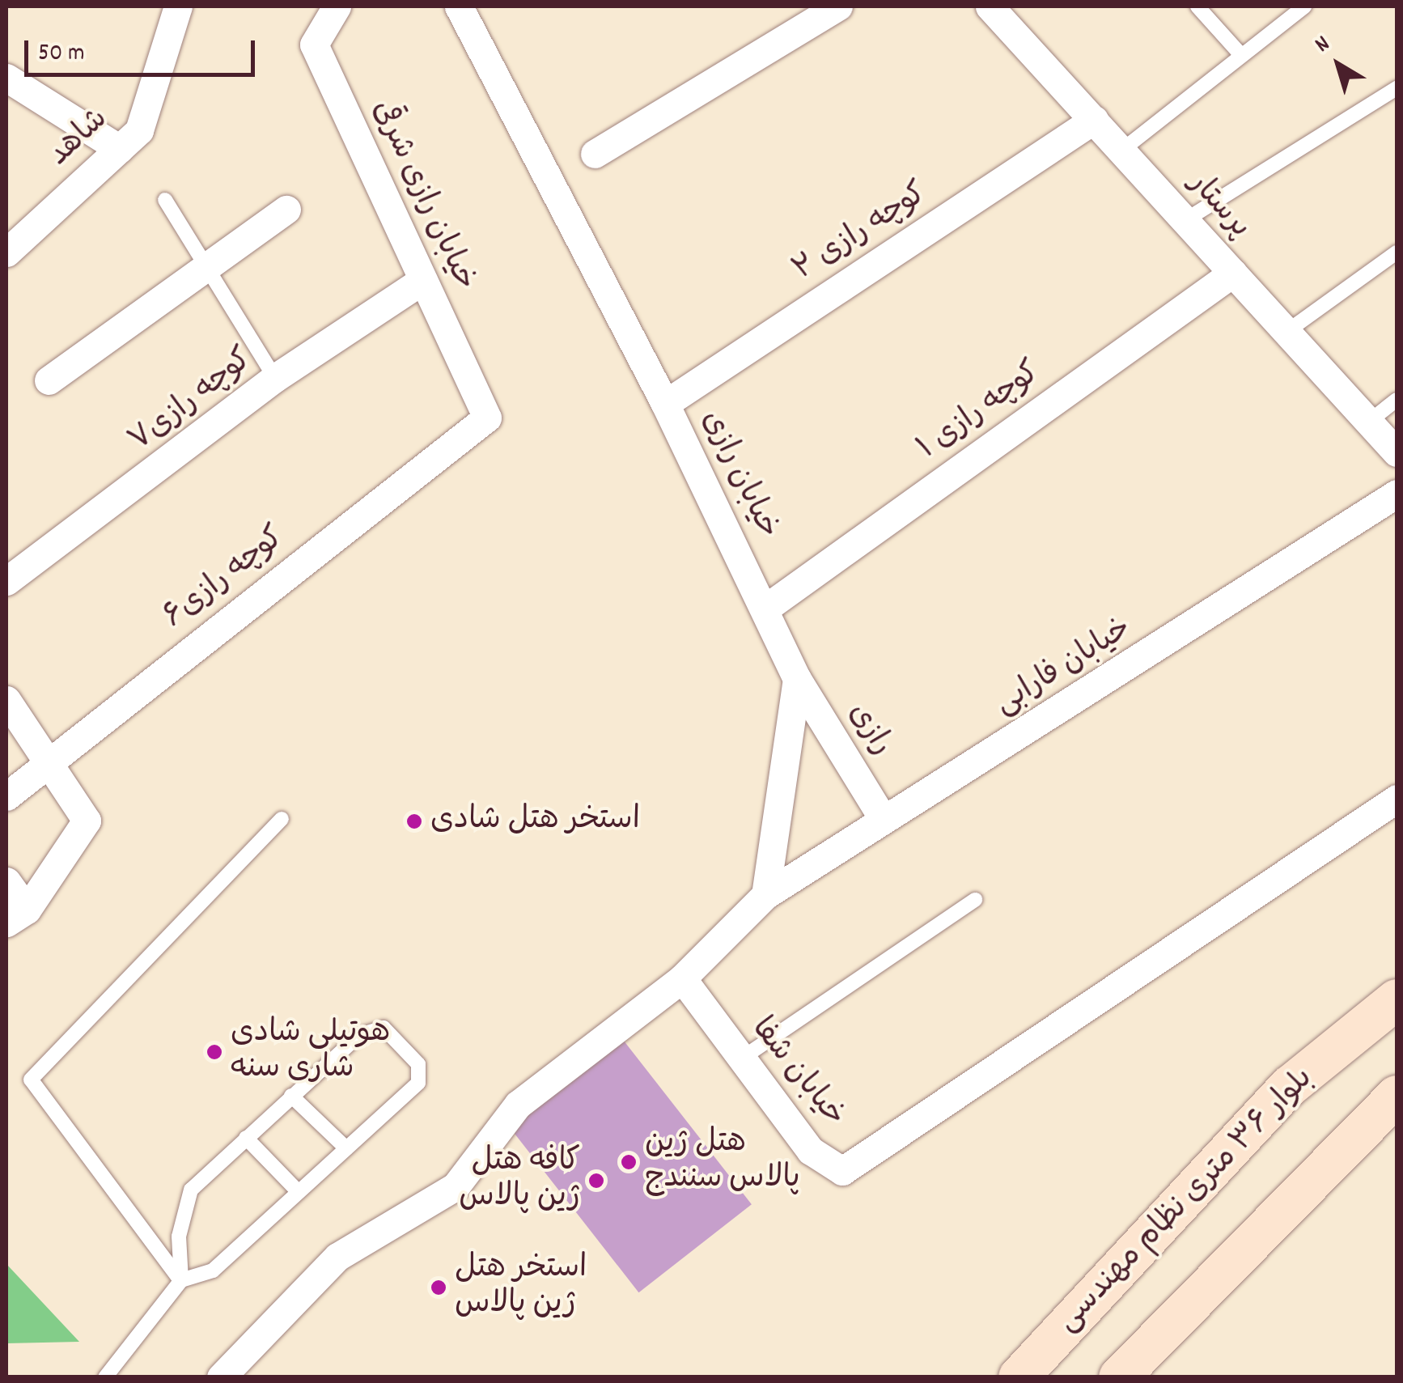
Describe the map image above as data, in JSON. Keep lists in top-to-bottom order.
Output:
{
  "streets": {
    "main road": ["بلوار ۳۶ متری نظام مهندسی"],
    "street": [
      "شاهد",
      "خیابان رازی شرقی",
      "پرستار",
      "کوچه رازی ۲",
      "کوچه رازی۷",
      "کوچه رازی ۱",
      "خیابان رازی",
      "کوچه رازی۶",
      "خیابان فارابی",
      "رازی",
      "خیابان شفا"
    ]
  },
  "crossings": [
    ["خیابان رازی شرقی", "کوچه رازی۷"],
    ["خیابان رازی شرقی", "کوچه رازی۶"],
    ["پرستار", "کوچه رازی ۲"],
    ["پرستار", "کوچه رازی ۱"],
    ["کوچه رازی ۲", "خیابان رازی"],
    ["کوچه رازی ۱", "خیابان رازی"],
    ["خیابان رازی", "رازی"],
    ["خیابان فارابی", "رازی"]
  ],
  "places": [
    "استخر هتل شادی",
    "هوتیلی شادی شاری سنه",
    "هتل ژین پالاس سنندج",
    "کافه هتل ژین پالاس",
    "استخر هتل ژین پالاس"
  ],
  "scale_bar": "50 m",
  "north": "top left"
}
